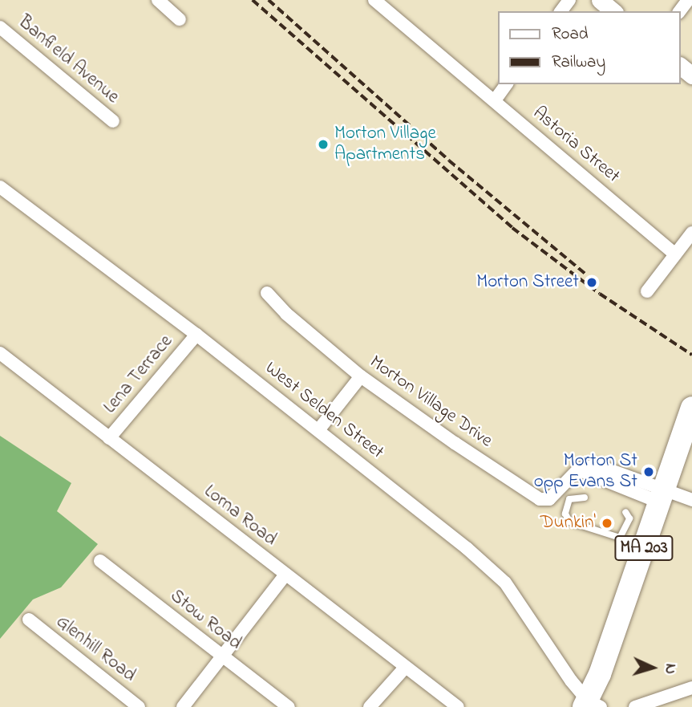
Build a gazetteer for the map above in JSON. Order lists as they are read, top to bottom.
{
  "streets": {
    "highway": ["MA 203"],
    "street": [
      "Banfield Avenue",
      "Astoria Street",
      "Lena Terrace",
      "Morton Village Drive",
      "West Selden Street",
      "Lorna Road",
      "Stow Road",
      "Glenhill Road"
    ]
  },
  "crossings": [
    ["Lena Terrace", "West Selden Street"],
    ["Lena Terrace", "Lorna Road"],
    ["Morton Village Drive", "MA 203"],
    ["West Selden Street", "MA 203"]
  ],
  "places": [
    "Morton Village Apartments",
    "Morton Street",
    "Morton St opp Evans St",
    "Dunkin'"
  ],
  "legend": ["Road", "Railway"],
  "north": "right"
}
